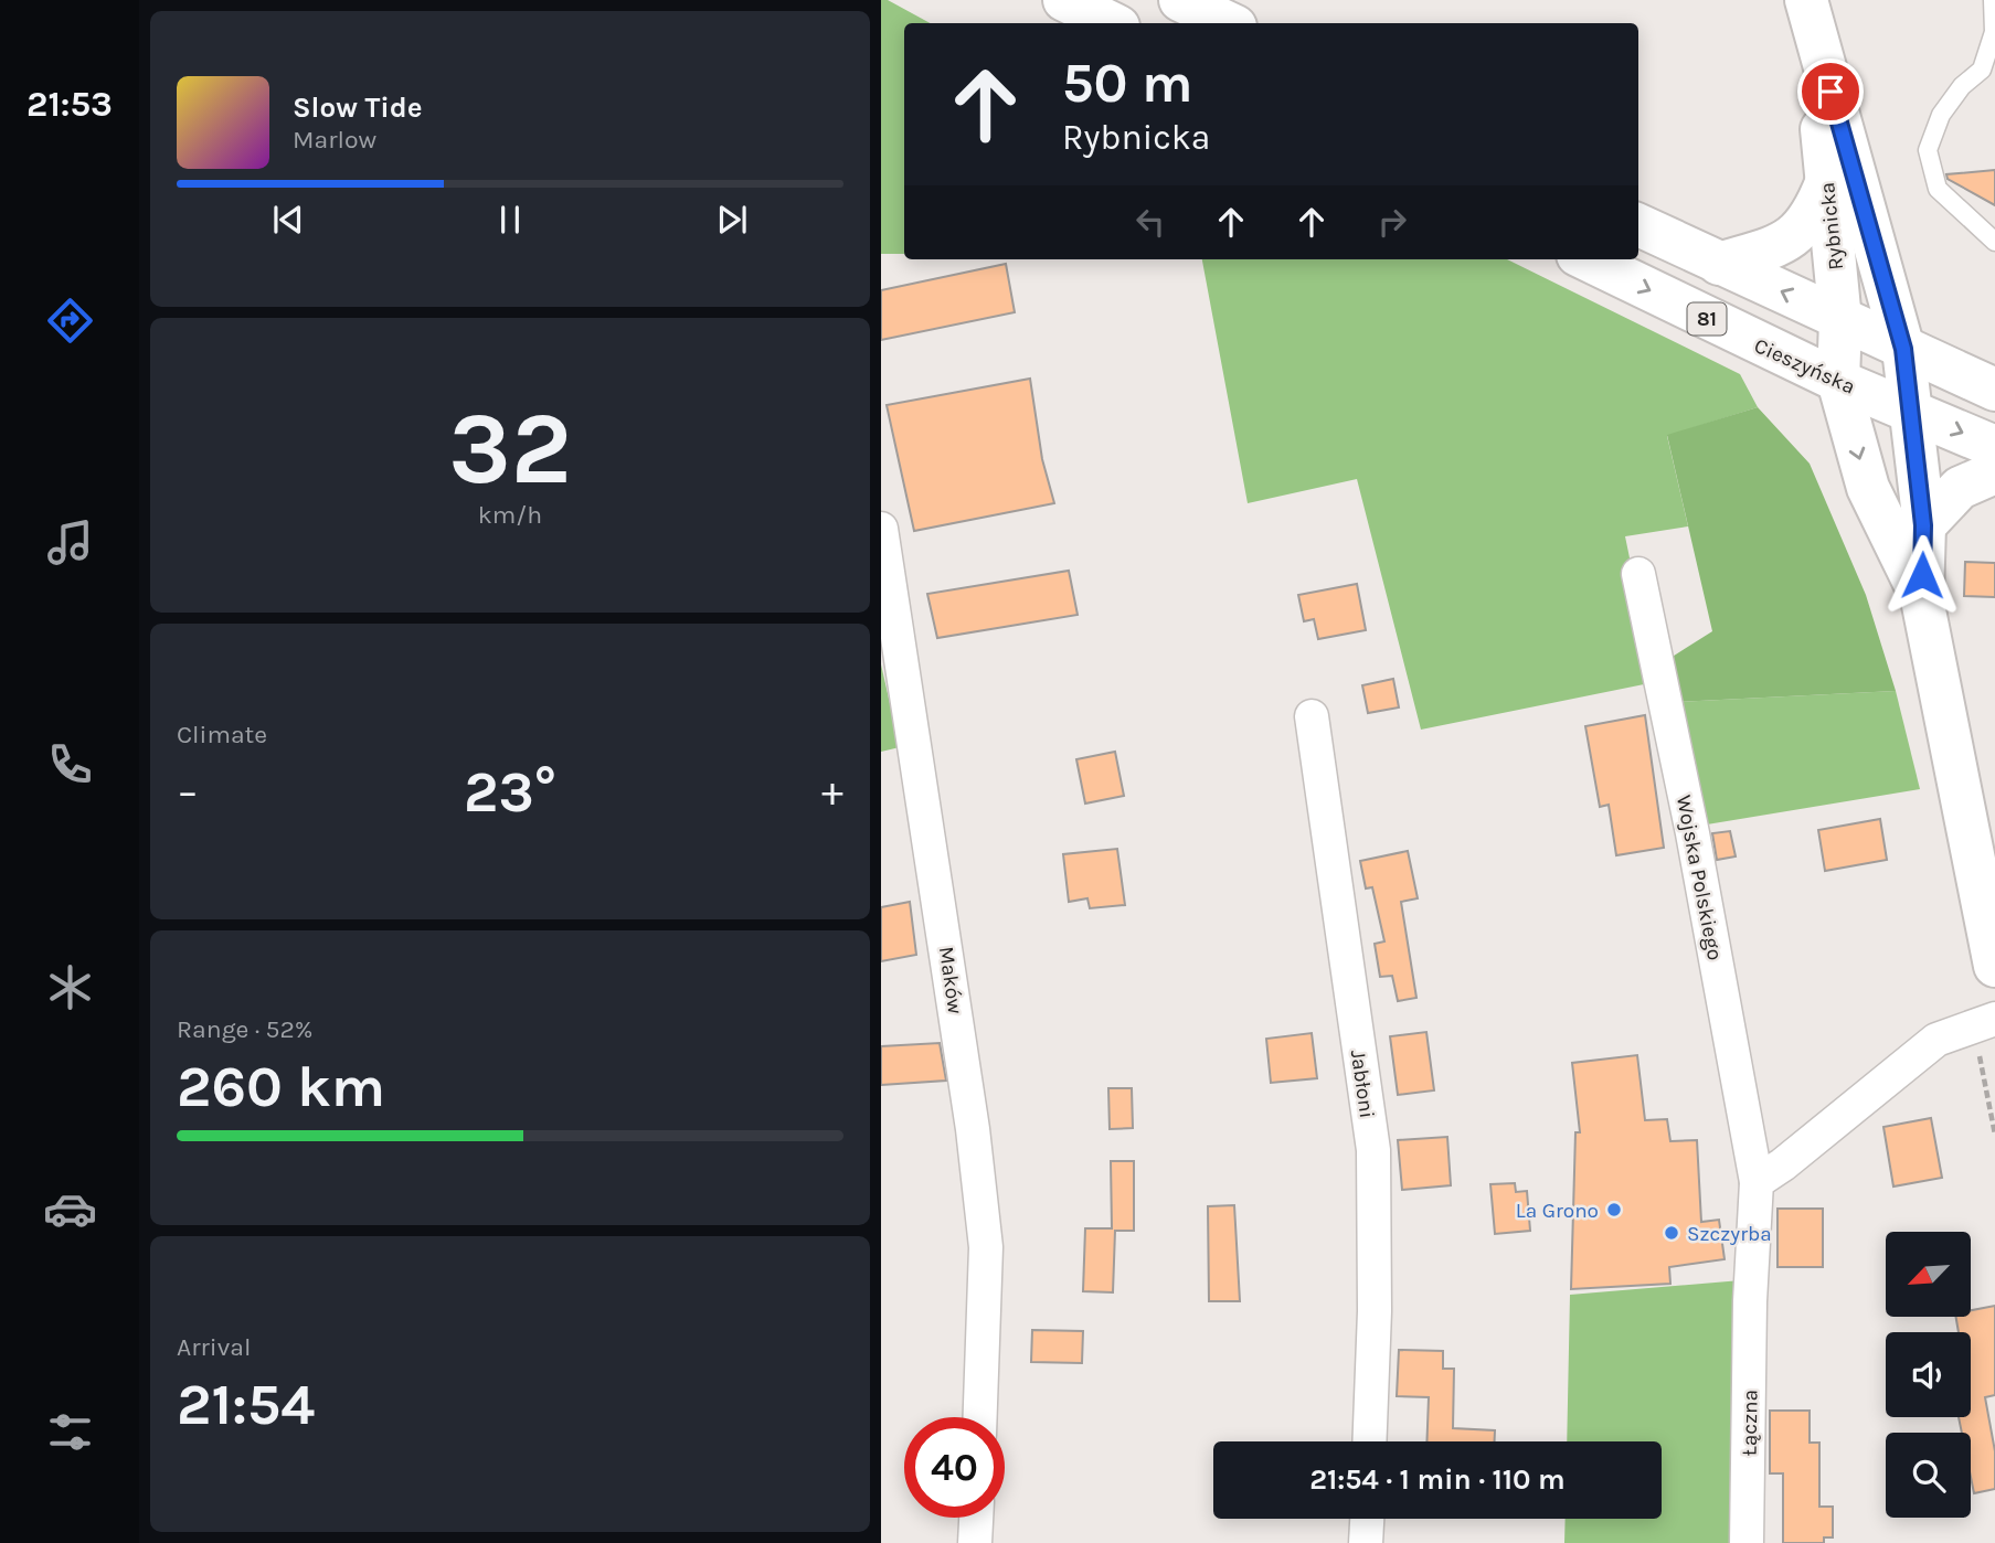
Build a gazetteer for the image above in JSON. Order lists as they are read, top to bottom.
{
  "streets": {
    "street": [
      "Rybnicka",
      "81",
      "Cieszyńska",
      "Wojska Polskiego",
      "Maków",
      "Jabłoni",
      "Łączna"
    ]
  },
  "crossings": [
    ["Wojska Polskiego", "Łączna"]
  ],
  "places": ["La Grono", "Szczyrba"],
  "north": "bottom left",
  "page": {
    "tabs": "21:53",
    "turn": ["50 m", "Rybnicka"],
    "song": ["Slow Tide", "Marlow"],
    "tile": [
      ["32", "km/h"],
      "Climate",
      ["Range · 52%", "260 km"],
      ["Arrival", "21:54"]
    ],
    "heat": ["−", "23°", "+"],
    "limit": "40",
    "trip": "21:54 · 1 min · 110 m"
  }
}
